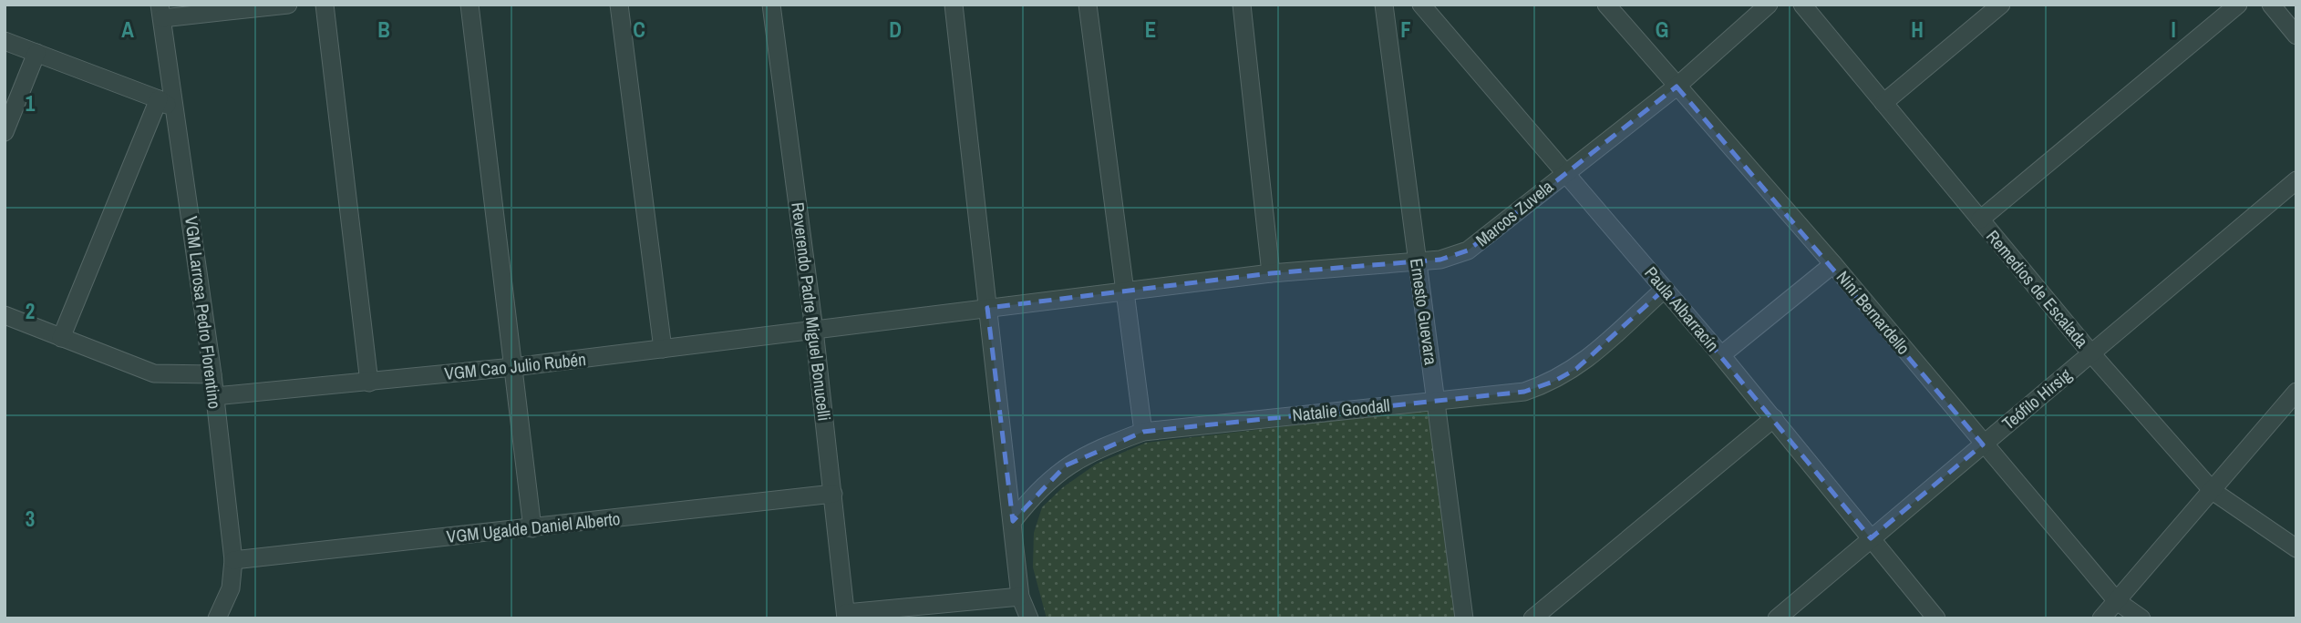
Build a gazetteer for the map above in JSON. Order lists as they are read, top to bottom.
{
  "streets": {
    "street": [
      "Marcos Zuvela",
      "Remedios de Escalada",
      "Paula Albarracín",
      "Reverendo Padre Miguel Bonucelli",
      "Ernesto Guevara",
      "VGM Larrosa Pedro Florentino",
      "Niní Bernardello",
      "VGM Cao Julio Rubén",
      "Teófilo Hirsig",
      "Natalie Goodall",
      "VGM Ugalde Daniel Alberto"
    ]
  },
  "crossings": [
    ["Marcos Zuvela", "Paula Albarracín"],
    ["Marcos Zuvela", "Ernesto Guevara"],
    ["Marcos Zuvela", "Niní Bernardello"],
    ["Marcos Zuvela", "VGM Cao Julio Rubén"],
    ["Remedios de Escalada", "Teófilo Hirsig"],
    ["Paula Albarracín", "Teófilo Hirsig"],
    ["Paula Albarracín", "Natalie Goodall"],
    ["Reverendo Padre Miguel Bonucelli", "VGM Cao Julio Rubén"],
    ["Reverendo Padre Miguel Bonucelli", "VGM Ugalde Daniel Alberto"],
    ["Ernesto Guevara", "Natalie Goodall"],
    ["VGM Larrosa Pedro Florentino", "VGM Cao Julio Rubén"],
    ["VGM Larrosa Pedro Florentino", "VGM Ugalde Daniel Alberto"],
    ["Niní Bernardello", "Teófilo Hirsig"]
  ],
  "grid": {
    "columns": [
      "A",
      "B",
      "C",
      "D",
      "E",
      "F",
      "G",
      "H",
      "I"
    ],
    "rows": ["1", "2", "3"]
  }
}
